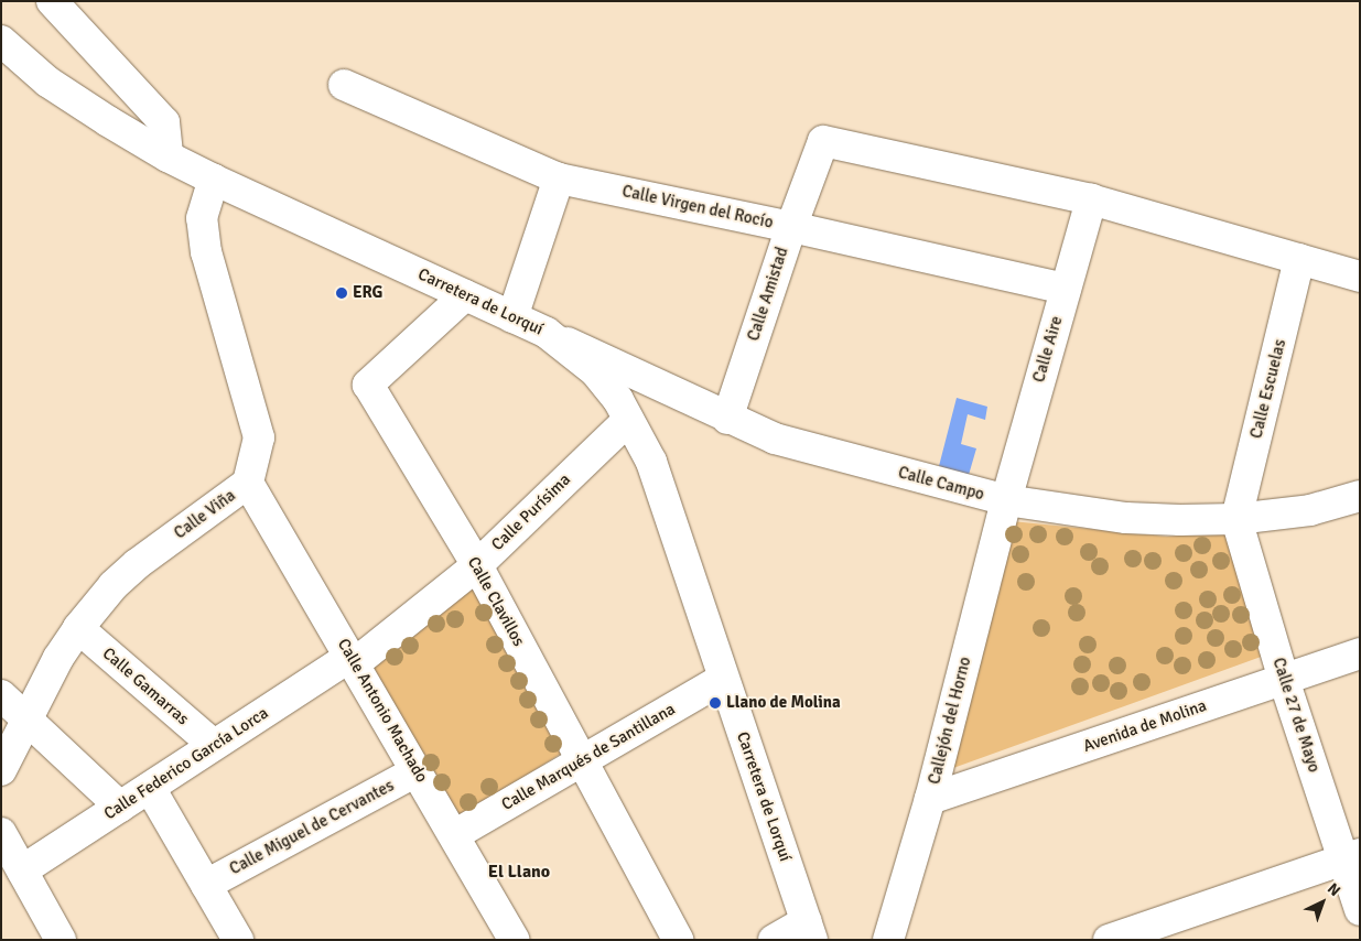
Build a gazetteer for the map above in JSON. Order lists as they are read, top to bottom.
{
  "streets": {
    "street": [
      "Calle Virgen del Rocío",
      "Calle Amistad",
      "Carretera de Lorquí",
      "Calle Aire",
      "Calle Escuelas",
      "Calle Campo",
      "Calle Purísima",
      "Calle Viña",
      "Calle Clavillos",
      "Calle Gamarras",
      "Calle Antonio Machado",
      "Calle 27 de Mayo",
      "Callejón del Horno",
      "Avenida de Molina",
      "Calle Marqués de Santillana",
      "Calle Federico García Lorca",
      "Calle Miguel de Cervantes"
    ]
  },
  "crossings": [
    ["Calle Virgen del Rocío", "Calle Amistad"],
    ["Calle Virgen del Rocío", "Calle Aire"],
    ["Calle Amistad", "Calle Aire"],
    ["Calle Amistad", "Calle Campo"],
    ["Carretera de Lorquí", "Calle Campo"],
    ["Carretera de Lorquí", "Calle Purísima"],
    ["Carretera de Lorquí", "Calle Viña"],
    ["Carretera de Lorquí", "Calle Clavillos"],
    ["Carretera de Lorquí", "Calle Marqués de Santillana"],
    ["Calle Aire", "Calle Campo"],
    ["Calle Aire", "Callejón del Horno"],
    ["Calle Escuelas", "Calle Campo"],
    ["Calle Escuelas", "Calle 27 de Mayo"],
    ["Calle Campo", "Calle 27 de Mayo"],
    ["Calle Campo", "Callejón del Horno"],
    ["Calle Purísima", "Calle Clavillos"],
    ["Calle Purísima", "Calle Antonio Machado"],
    ["Calle Purísima", "Calle Federico García Lorca"],
    ["Calle Viña", "Calle Gamarras"],
    ["Calle Viña", "Calle Antonio Machado"],
    ["Calle Clavillos", "Calle Marqués de Santillana"],
    ["Calle Gamarras", "Calle Federico García Lorca"],
    ["Calle Antonio Machado", "Calle Marqués de Santillana"],
    ["Calle Antonio Machado", "Calle Federico García Lorca"],
    ["Calle Antonio Machado", "Calle Miguel de Cervantes"],
    ["Calle 27 de Mayo", "Avenida de Molina"],
    ["Callejón del Horno", "Avenida de Molina"]
  ],
  "districts": ["El Llano"],
  "places": ["ERG", "Llano de Molina"],
  "north": "top right"
}
